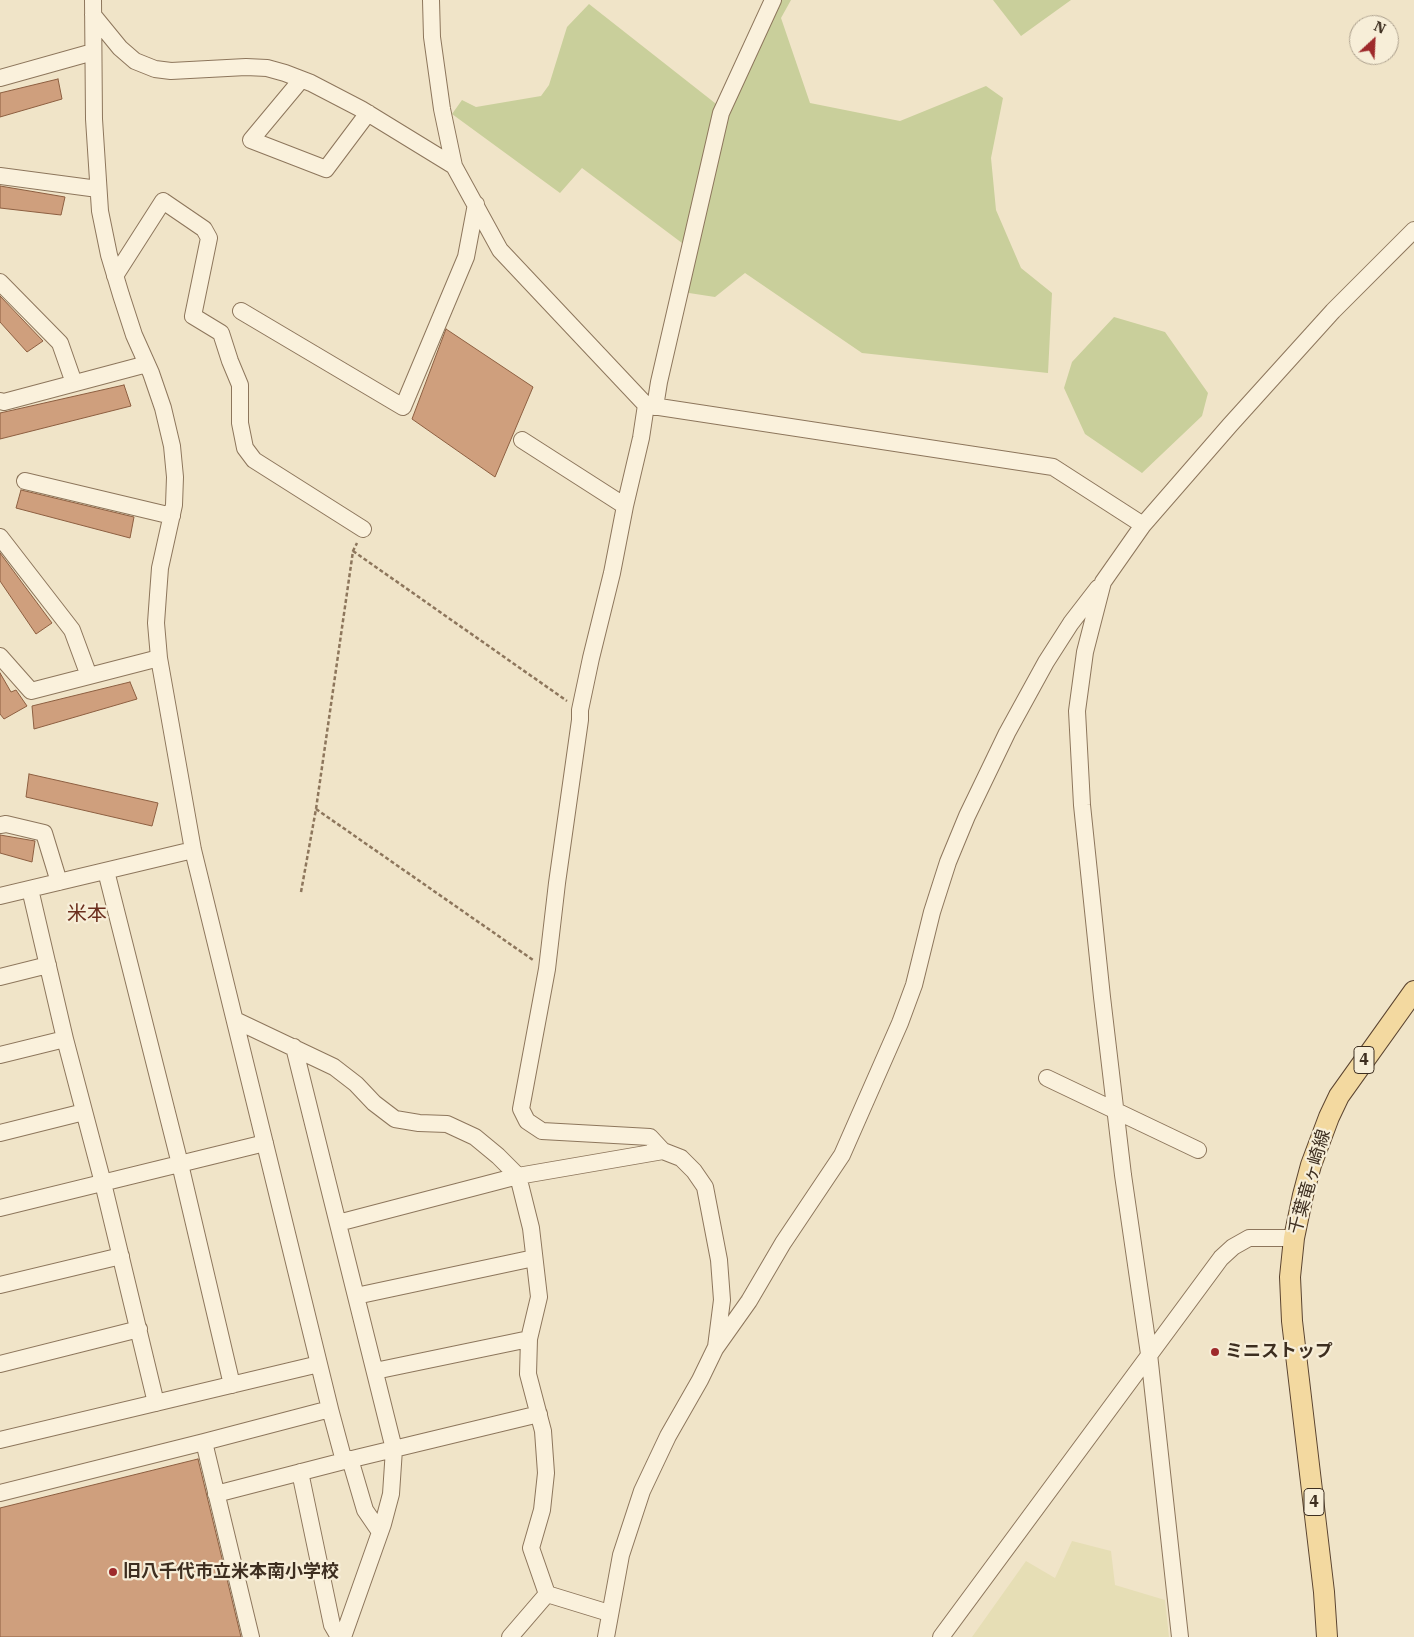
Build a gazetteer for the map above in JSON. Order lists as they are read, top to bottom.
{
  "streets": {
    "main road": ["4", "千葉竜ヶ崎線"]
  },
  "districts": ["米本"],
  "places": ["ミニストップ", "旧八千代市立米本南小学校"],
  "north": "top right"
}
